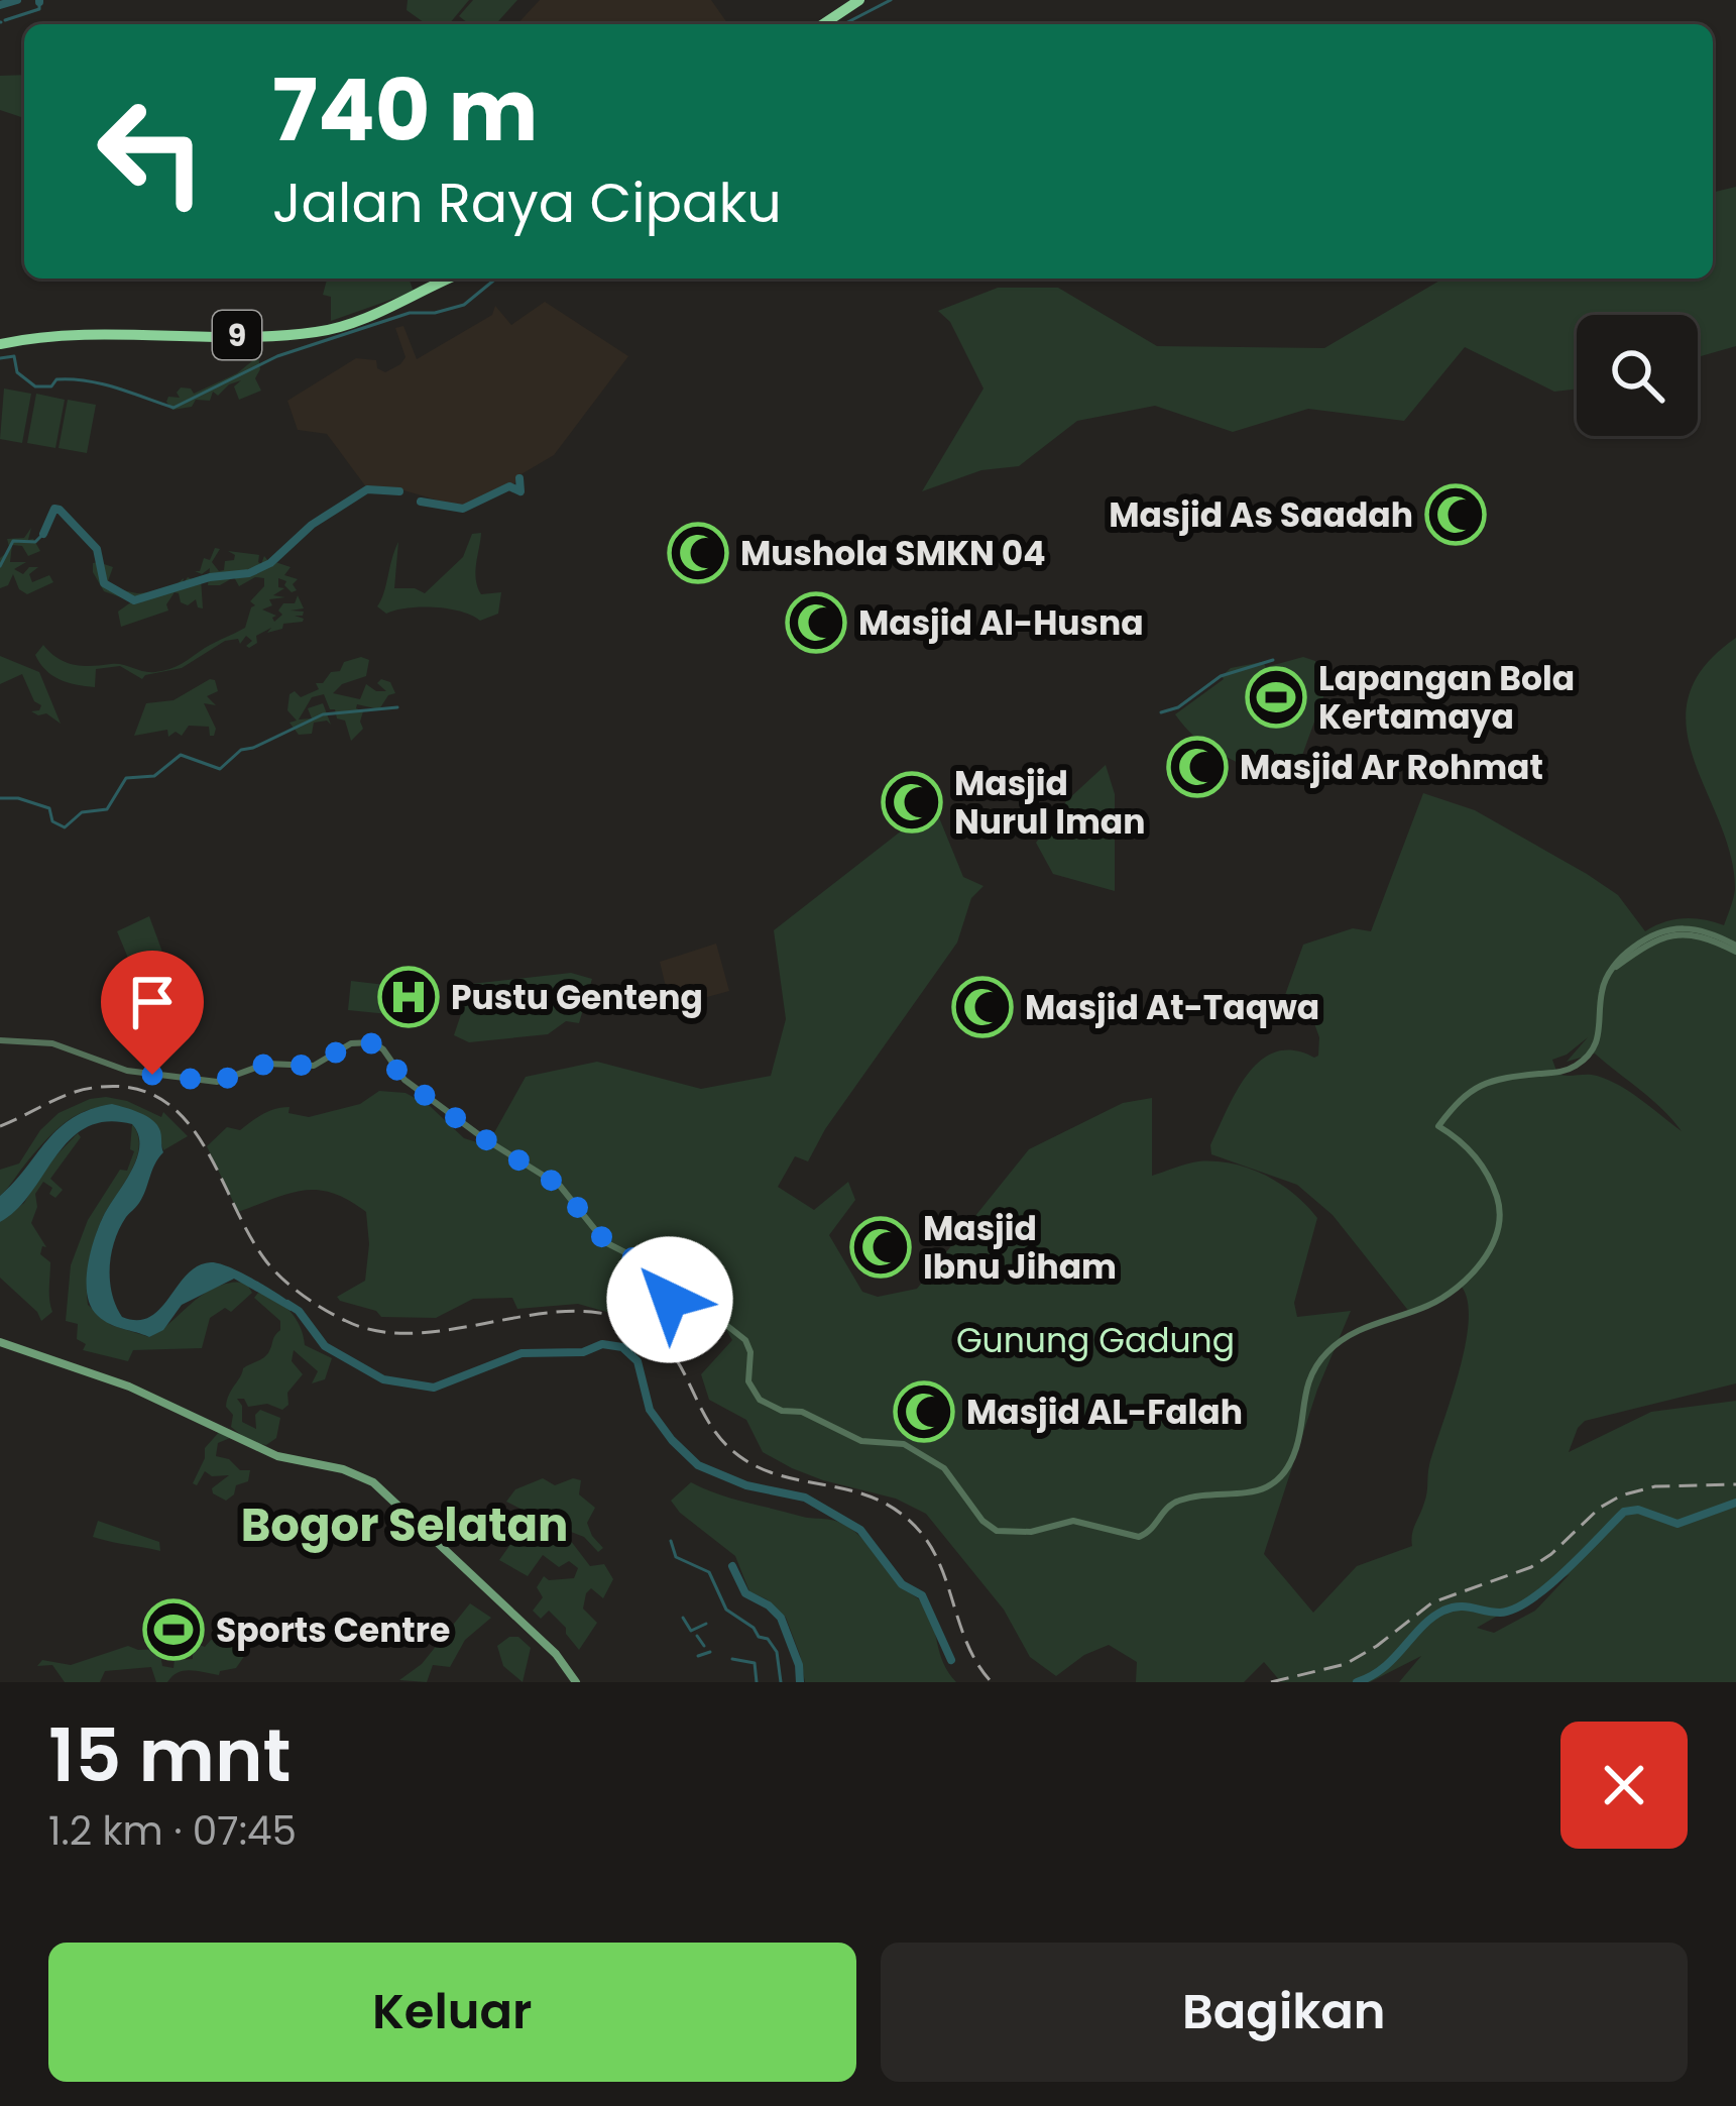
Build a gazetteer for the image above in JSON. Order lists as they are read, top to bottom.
{
  "streets": {
    "highway": ["9"]
  },
  "districts": ["Bogor Selatan"],
  "parks": ["Gunung Gadung"],
  "places": {
    "mosque": [
      "Masjid As Saadah",
      "Mushola SMKN 04",
      "Masjid Al-Husna",
      "Masjid Ar Rohmat",
      "Masjid Nurul Iman",
      "Masjid At-Taqwa",
      "Masjid Ibnu Jiham",
      "Masjid AL-Falah"
    ],
    "sports": ["Lapangan Bola Kertamaya", "Sports Centre"],
    "hospital": ["Pustu Genteng"]
  },
  "page": {
    "turn": ["740 m", "Jalan Raya Cipaku"],
    "heading": ["15 mnt", "1.2 km · 07:45"],
    "buttons": ["Keluar", "Bagikan"]
  }
}
